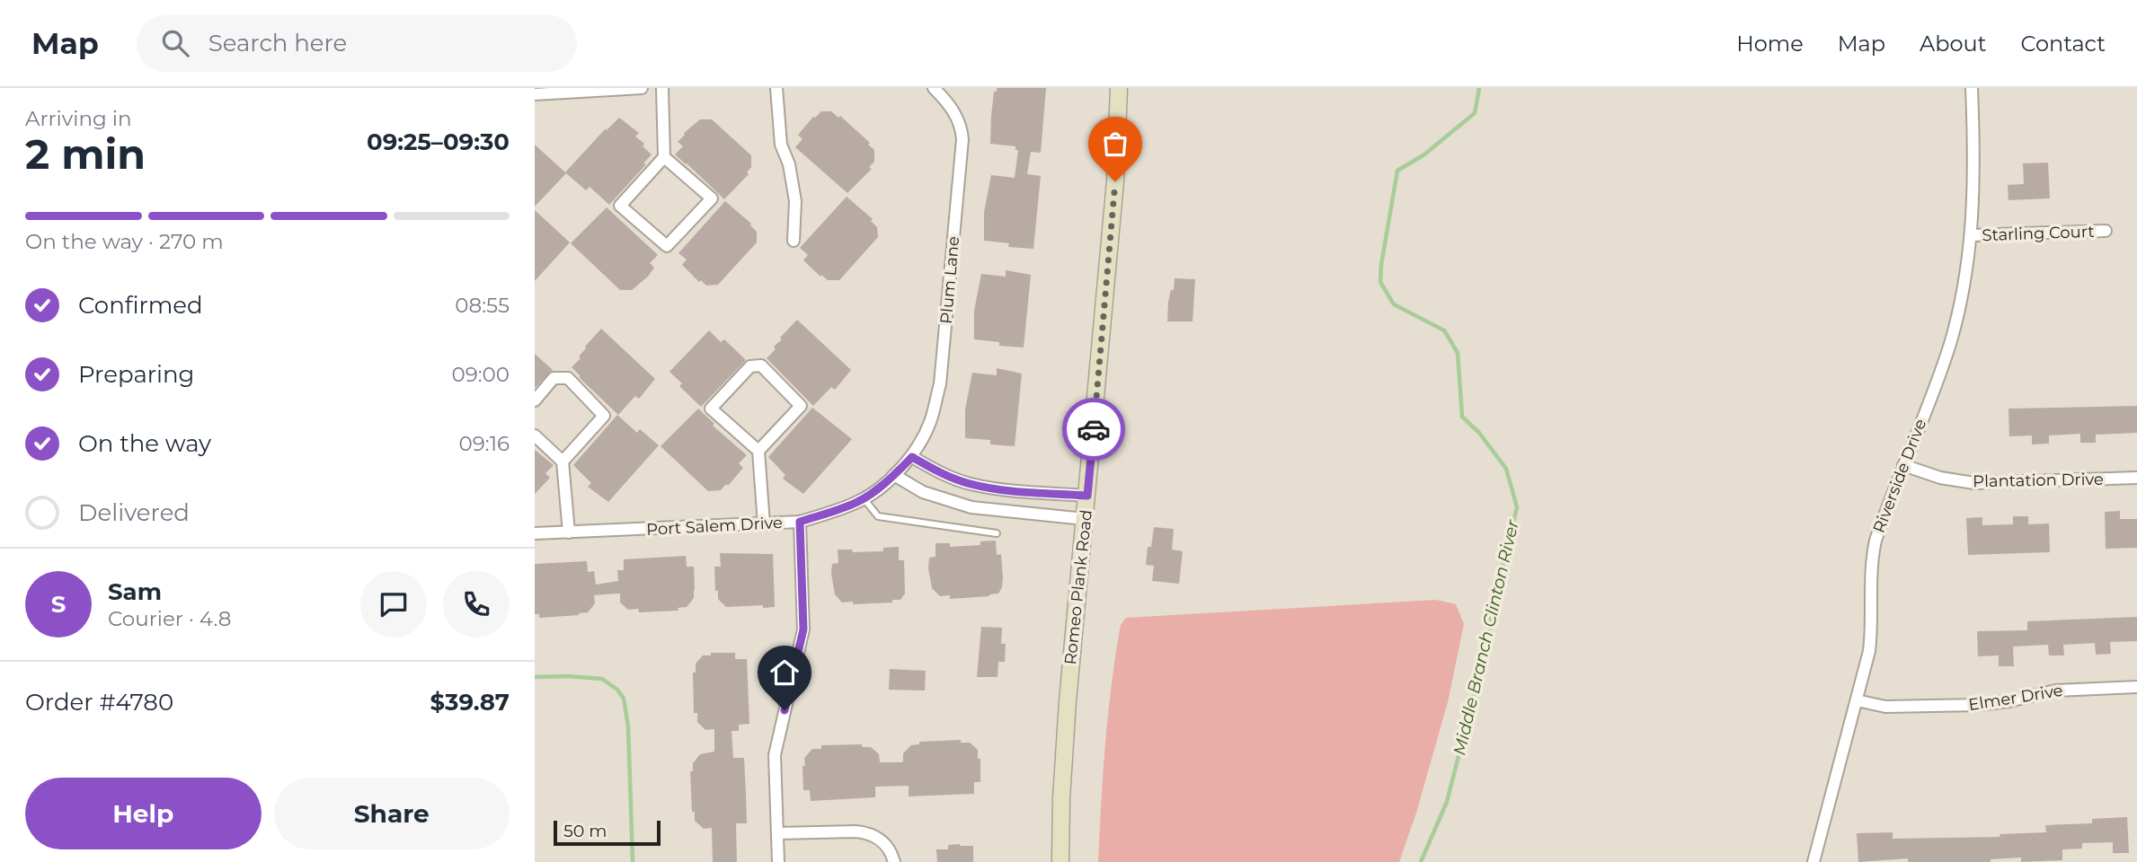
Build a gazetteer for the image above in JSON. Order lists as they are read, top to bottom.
{
  "streets": {
    "main road": ["Romeo Plank Road"],
    "street": [
      "Starling Court",
      "Plum Lane",
      "Riverside Drive",
      "Plantation Drive",
      "Port Salem Drive",
      "Elmer Drive"
    ]
  },
  "crossings": [
    ["Starling Court", "Riverside Drive"],
    ["Plum Lane", "Port Salem Drive"],
    ["Riverside Drive", "Plantation Drive"],
    ["Riverside Drive", "Elmer Drive"]
  ],
  "water": ["Middle Branch Clinton River"],
  "scale_bar": "50 m",
  "page": {
    "header": "Map",
    "search": "Search here",
    "nav": [
      "Home",
      "Map",
      "About",
      "Contact"
    ],
    "heading": ["2 min", "Arriving in", "09:25–09:30"],
    "panel": [
      "Sam",
      "Courier · 4.8",
      "Order #4780",
      "$39.87"
    ],
    "bar": "On the way · 270 m",
    "list": [
      ["Confirmed", "08:55"],
      ["Preparing", "09:00"],
      ["On the way", "09:16"],
      "Delivered"
    ],
    "round": "S",
    "buttons": ["Help", "Share"],
    "scale": "50 m"
  }
}
